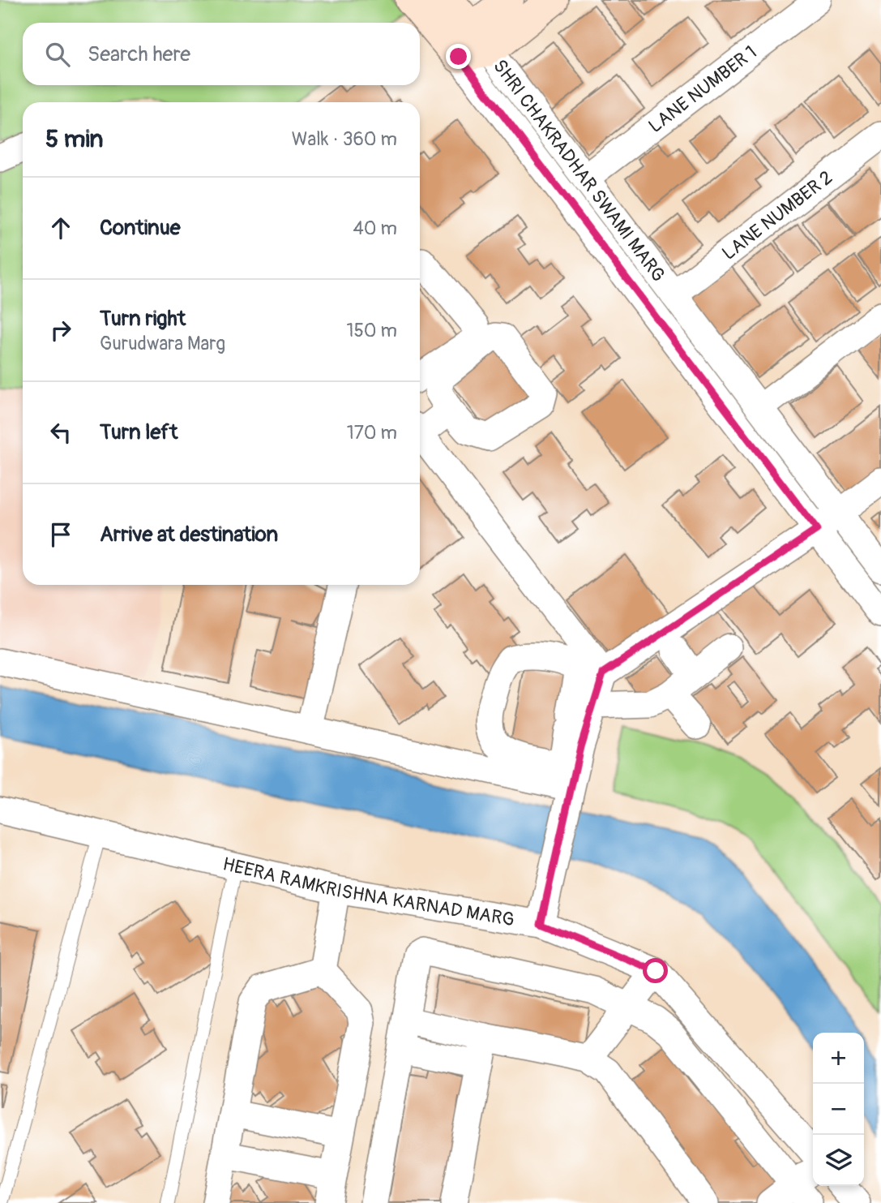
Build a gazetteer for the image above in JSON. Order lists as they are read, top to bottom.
{
  "streets": {
    "street": [
      "LANE NUMBER 1",
      "SHRI CHAKRADHAR SWAMI MARG",
      "LANE NUMBER 2",
      "HEERA RAMKRISHNA KARNAD MARG"
    ]
  },
  "crossings": [
    ["LANE NUMBER 1", "SHRI CHAKRADHAR SWAMI MARG"],
    ["SHRI CHAKRADHAR SWAMI MARG", "LANE NUMBER 2"]
  ],
  "page": {
    "search": "Search here",
    "heading": ["5 min", "Walk · 360 m"],
    "list": [
      ["Continue", "40 m"],
      ["Turn right", "Gurudwara Marg", "150 m"],
      ["Turn left", "170 m"],
      "Arrive at destination"
    ],
    "map_buttons": ["+", "−"]
  }
}
